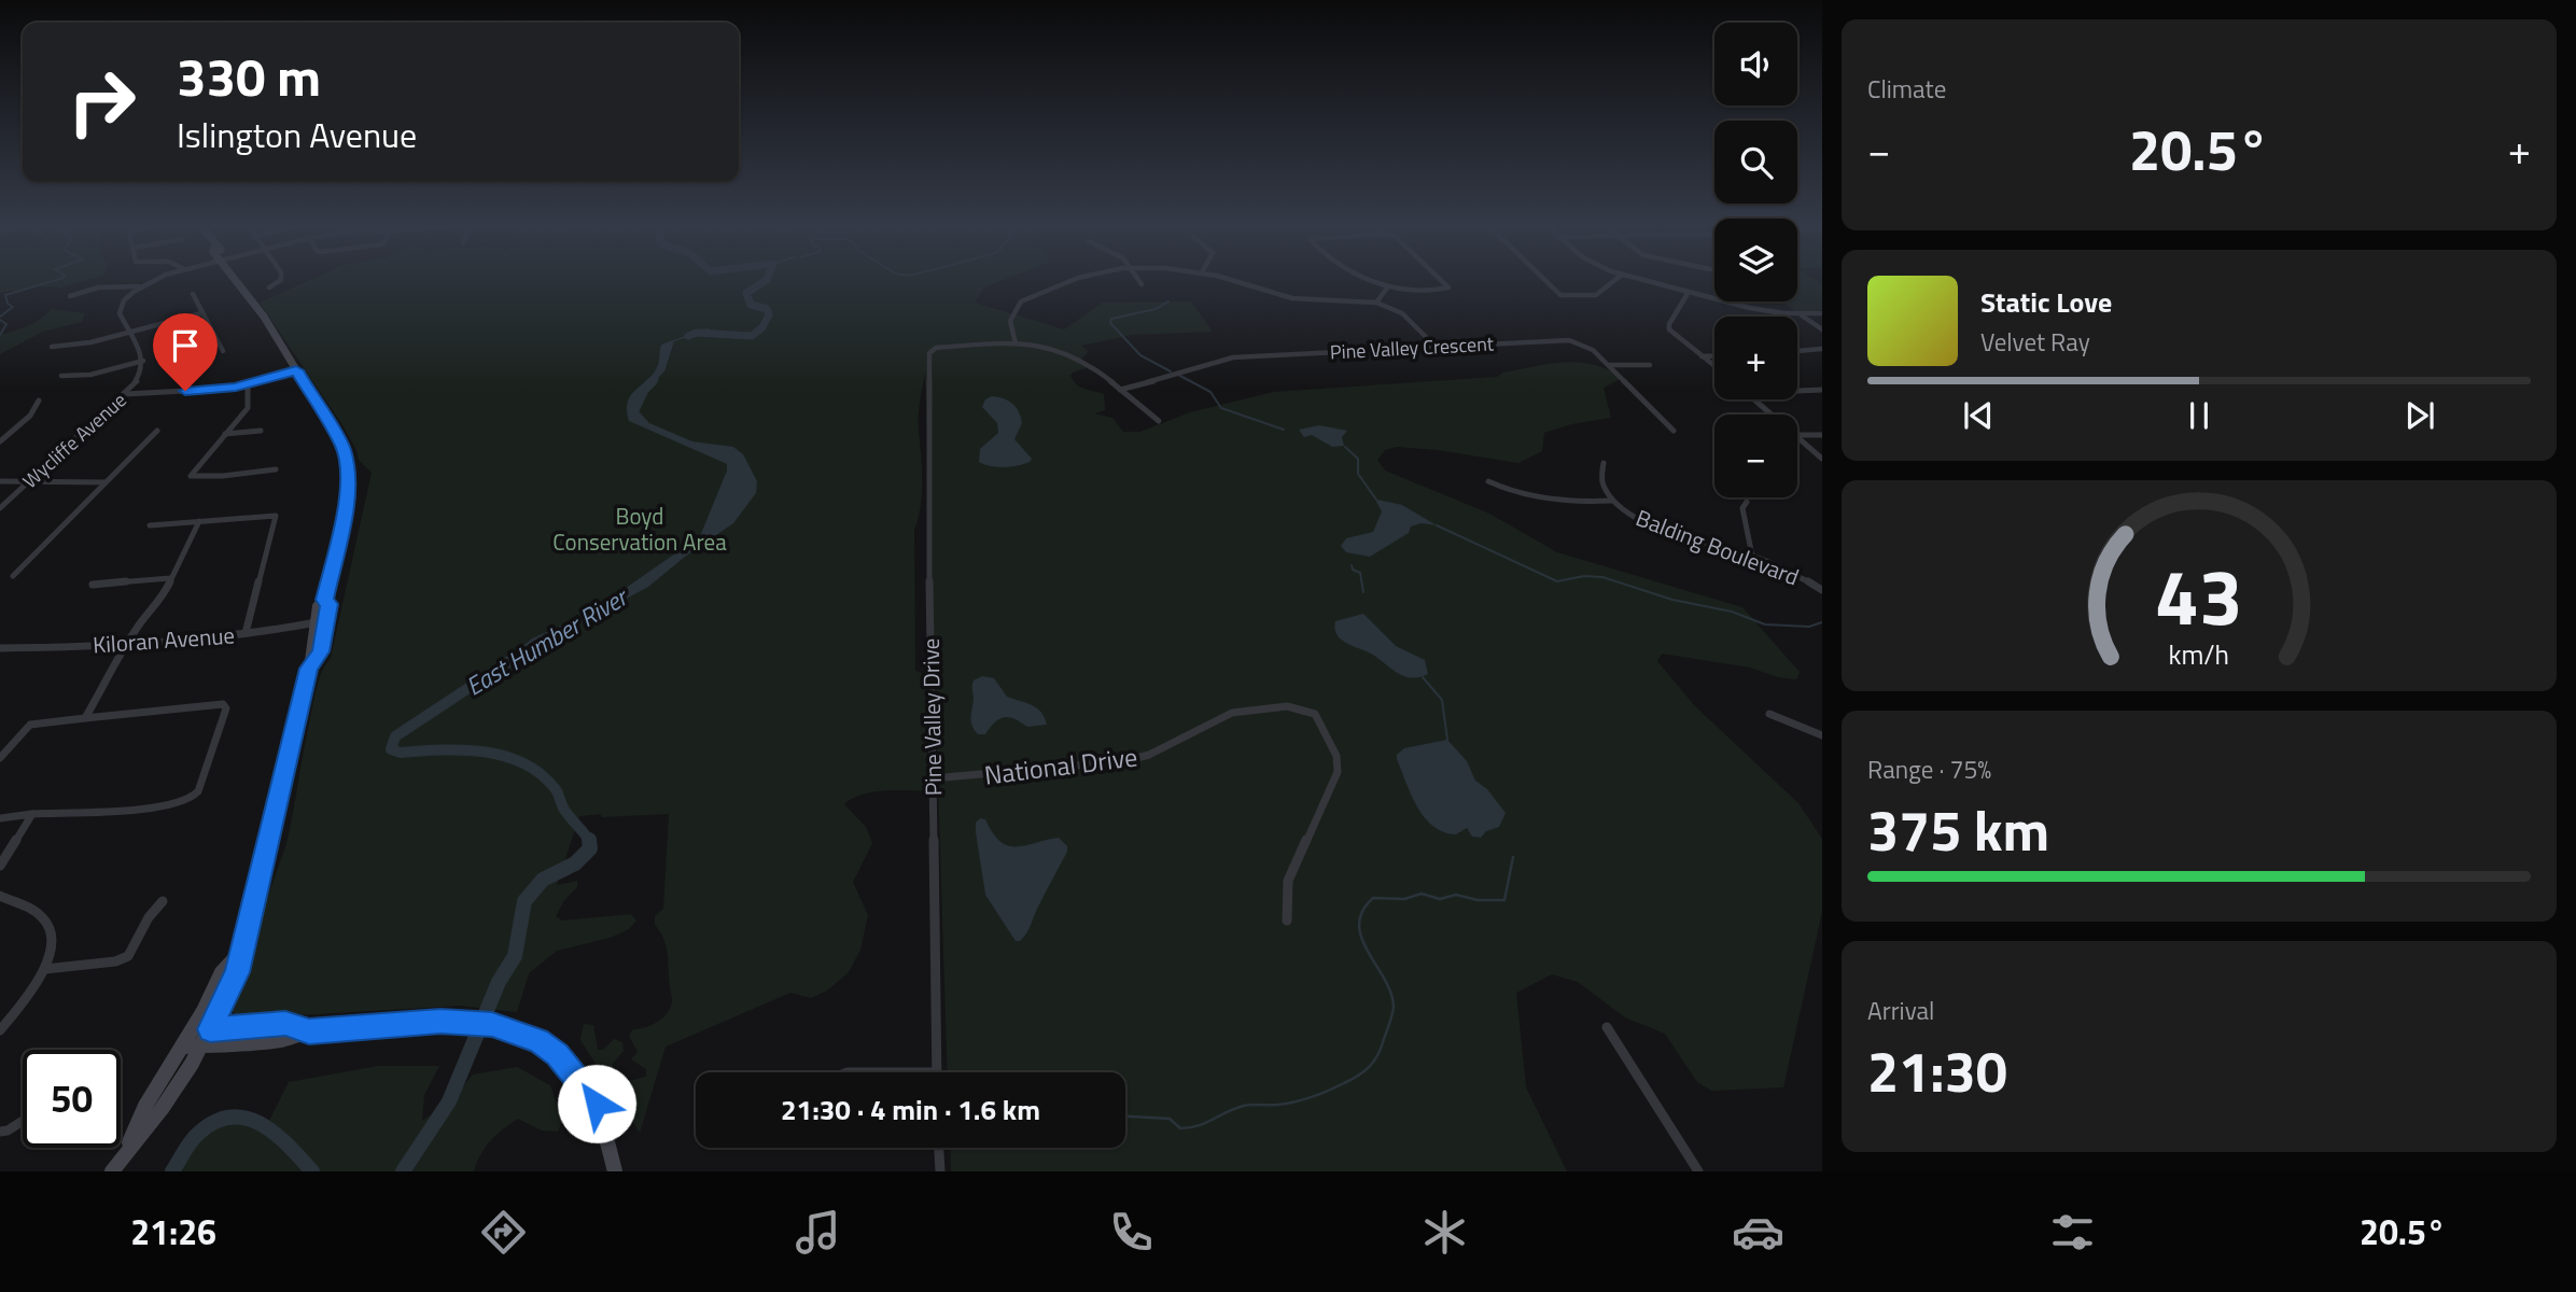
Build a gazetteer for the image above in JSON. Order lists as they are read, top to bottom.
{
  "streets": {
    "street": [
      "Pine Valley Crescent",
      "Wycliffe Avenue",
      "Balding Boulevard",
      "Kiloran Avenue",
      "Pine Valley Drive",
      "National Drive"
    ]
  },
  "crossings": [
    ["Pine Valley Drive", "National Drive"]
  ],
  "water": ["East Humber River"],
  "parks": ["Boyd Conservation Area"],
  "page": {
    "tile": [
      "Climate",
      ["Range · 75%", "375 km"],
      ["Arrival", "21:30"]
    ],
    "map_buttons": ["+", "−"],
    "turn": ["330 m", "Islington Avenue"],
    "heat": ["−", "20.5°", "+"],
    "song": ["Static Love", "Velvet Ray"],
    "limit": "50",
    "trip": "21:30 · 4 min · 1.6 km",
    "tabs": ["21:26", "20.5°"],
    "gauge": ["43", "km/h"]
  }
}
